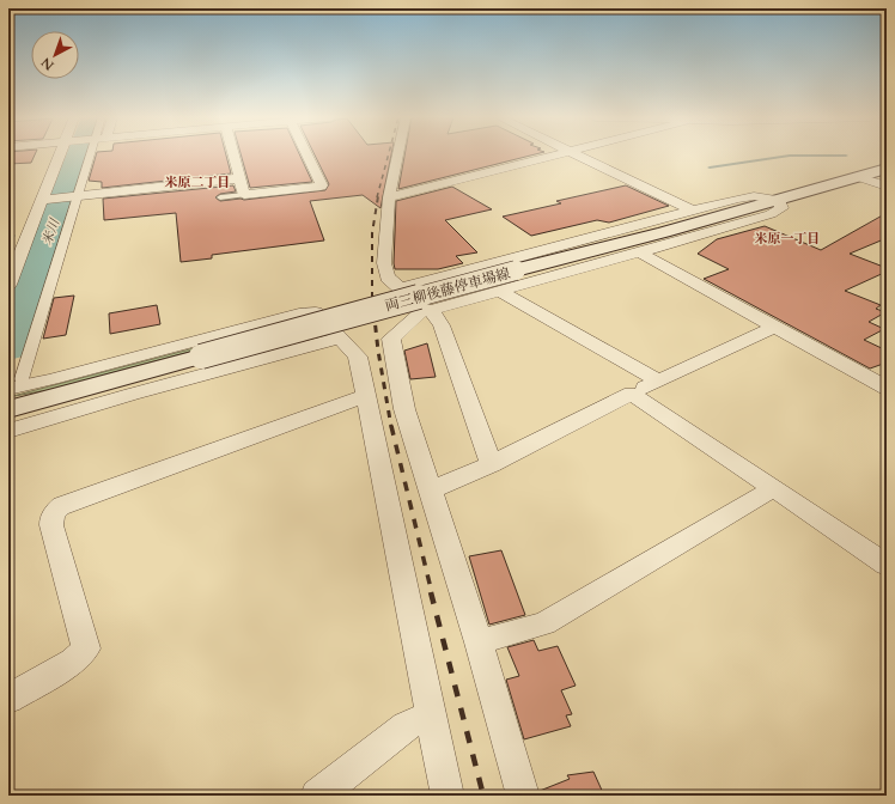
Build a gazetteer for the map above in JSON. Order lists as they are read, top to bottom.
{
  "streets": {
    "main road": ["両三柳後藤停車場線"]
  },
  "districts": ["米原二丁目", "米原一丁目"],
  "water": ["米川"],
  "north": "bottom left"
}
